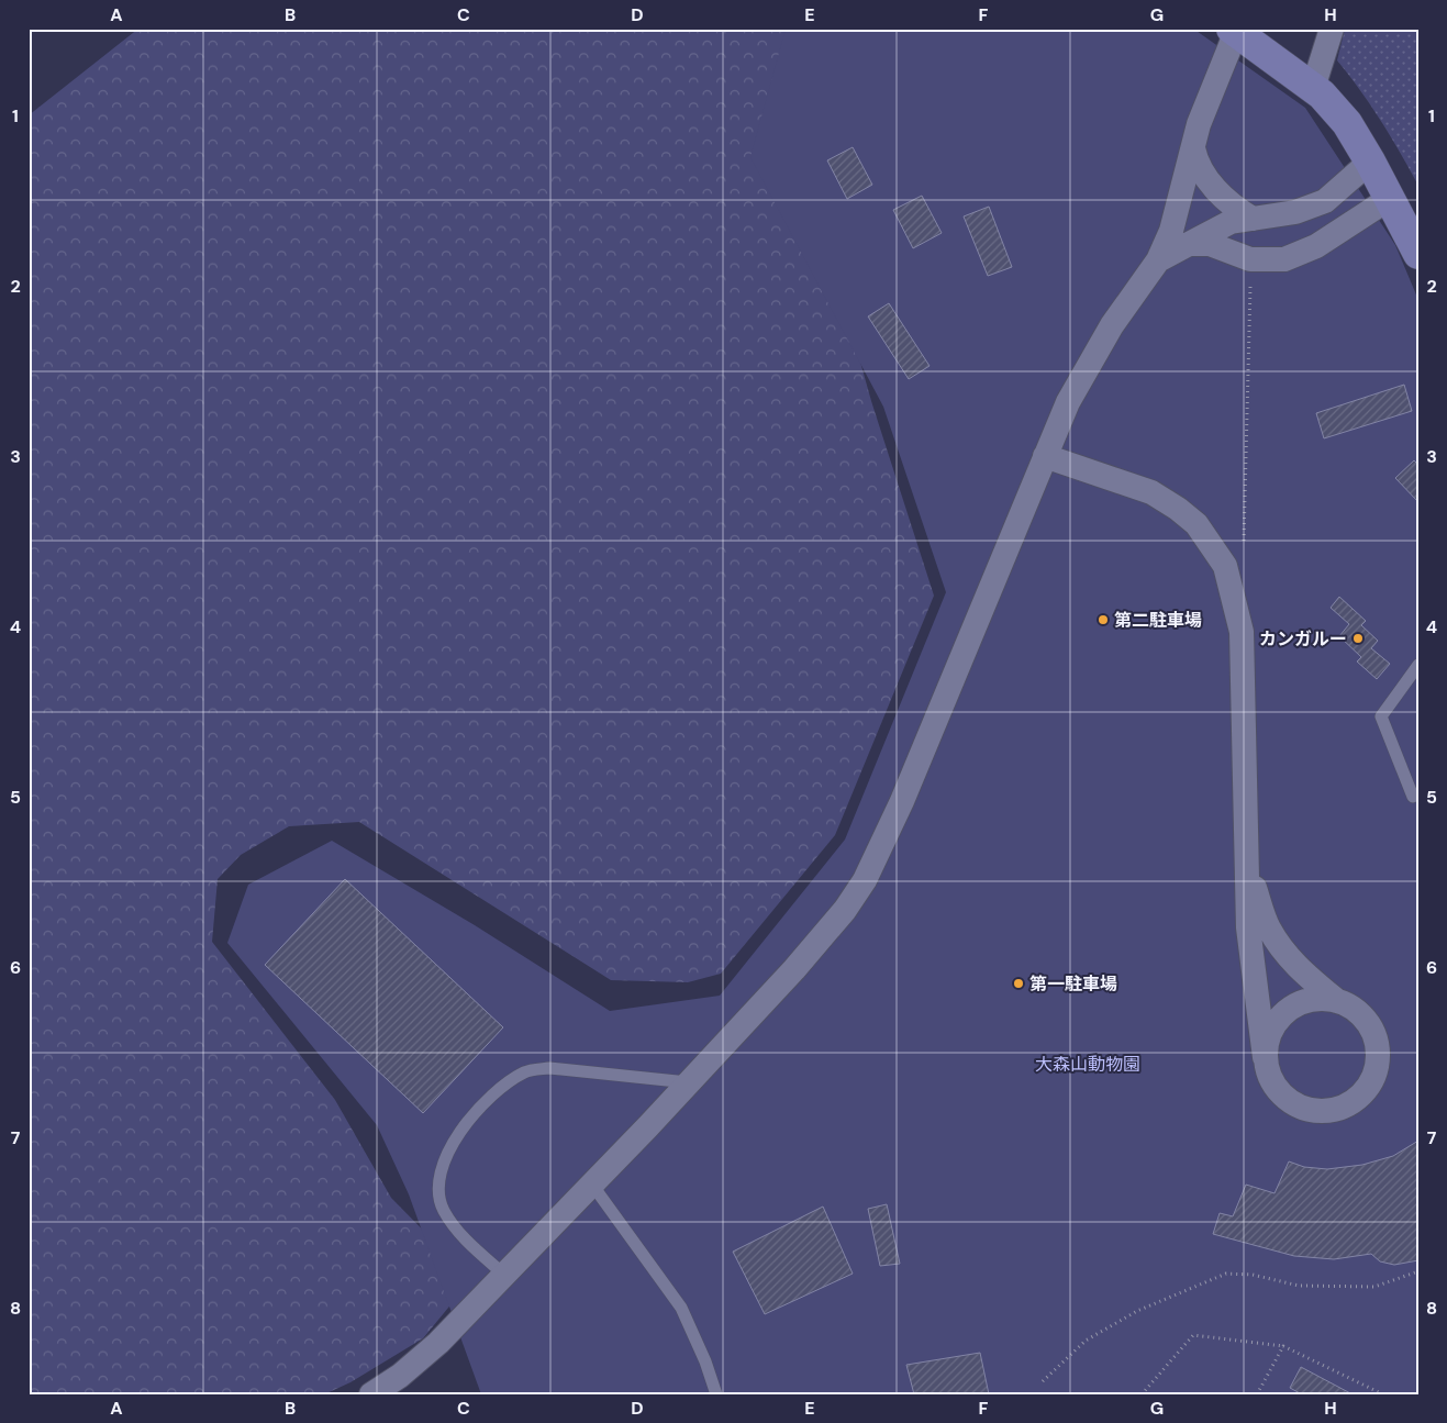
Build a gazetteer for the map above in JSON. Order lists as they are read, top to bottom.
{
  "parks": ["大森山動物園"],
  "places": ["第二駐車場", "カンガルー", "第一駐車場"],
  "grid": {
    "columns": [
      "A",
      "B",
      "C",
      "D",
      "E",
      "F",
      "G",
      "H"
    ],
    "rows": [
      "1",
      "2",
      "3",
      "4",
      "5",
      "6",
      "7",
      "8"
    ]
  }
}
